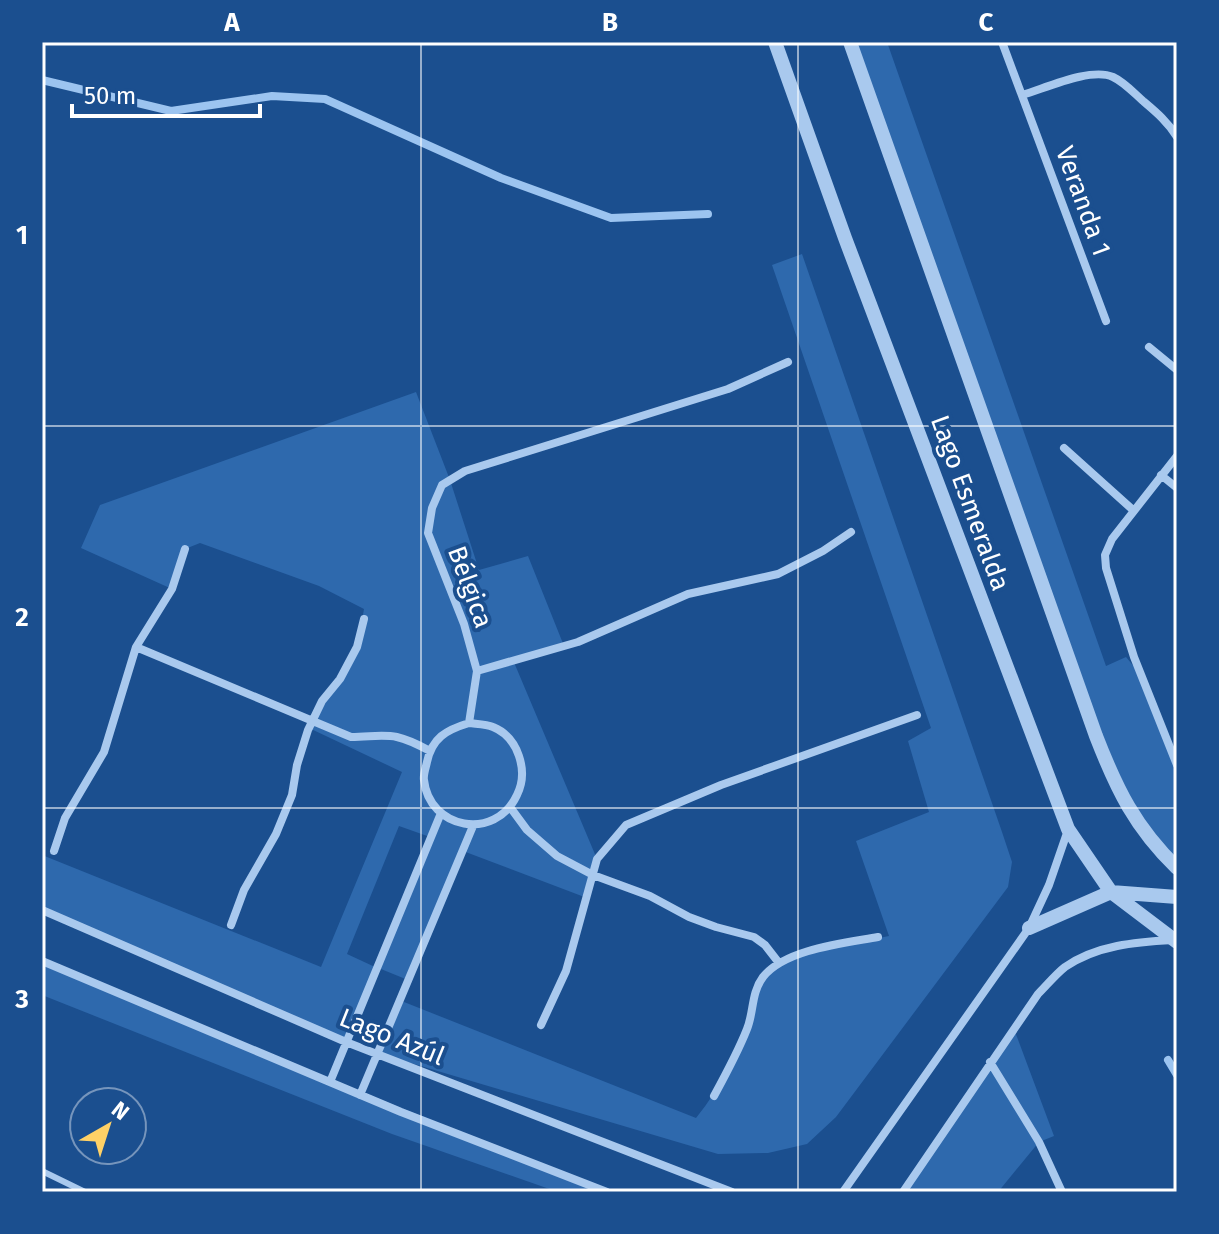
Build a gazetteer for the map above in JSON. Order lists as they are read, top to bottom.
{
  "streets": {
    "street": [
      "Veranda 1",
      "Lago Esmeralda",
      "Bélgica",
      "Lago Azúl"
    ]
  },
  "scale_bar": "50 m",
  "north": "top right",
  "grid": {
    "columns": ["A", "B", "C"],
    "rows": ["1", "2", "3"]
  }
}
